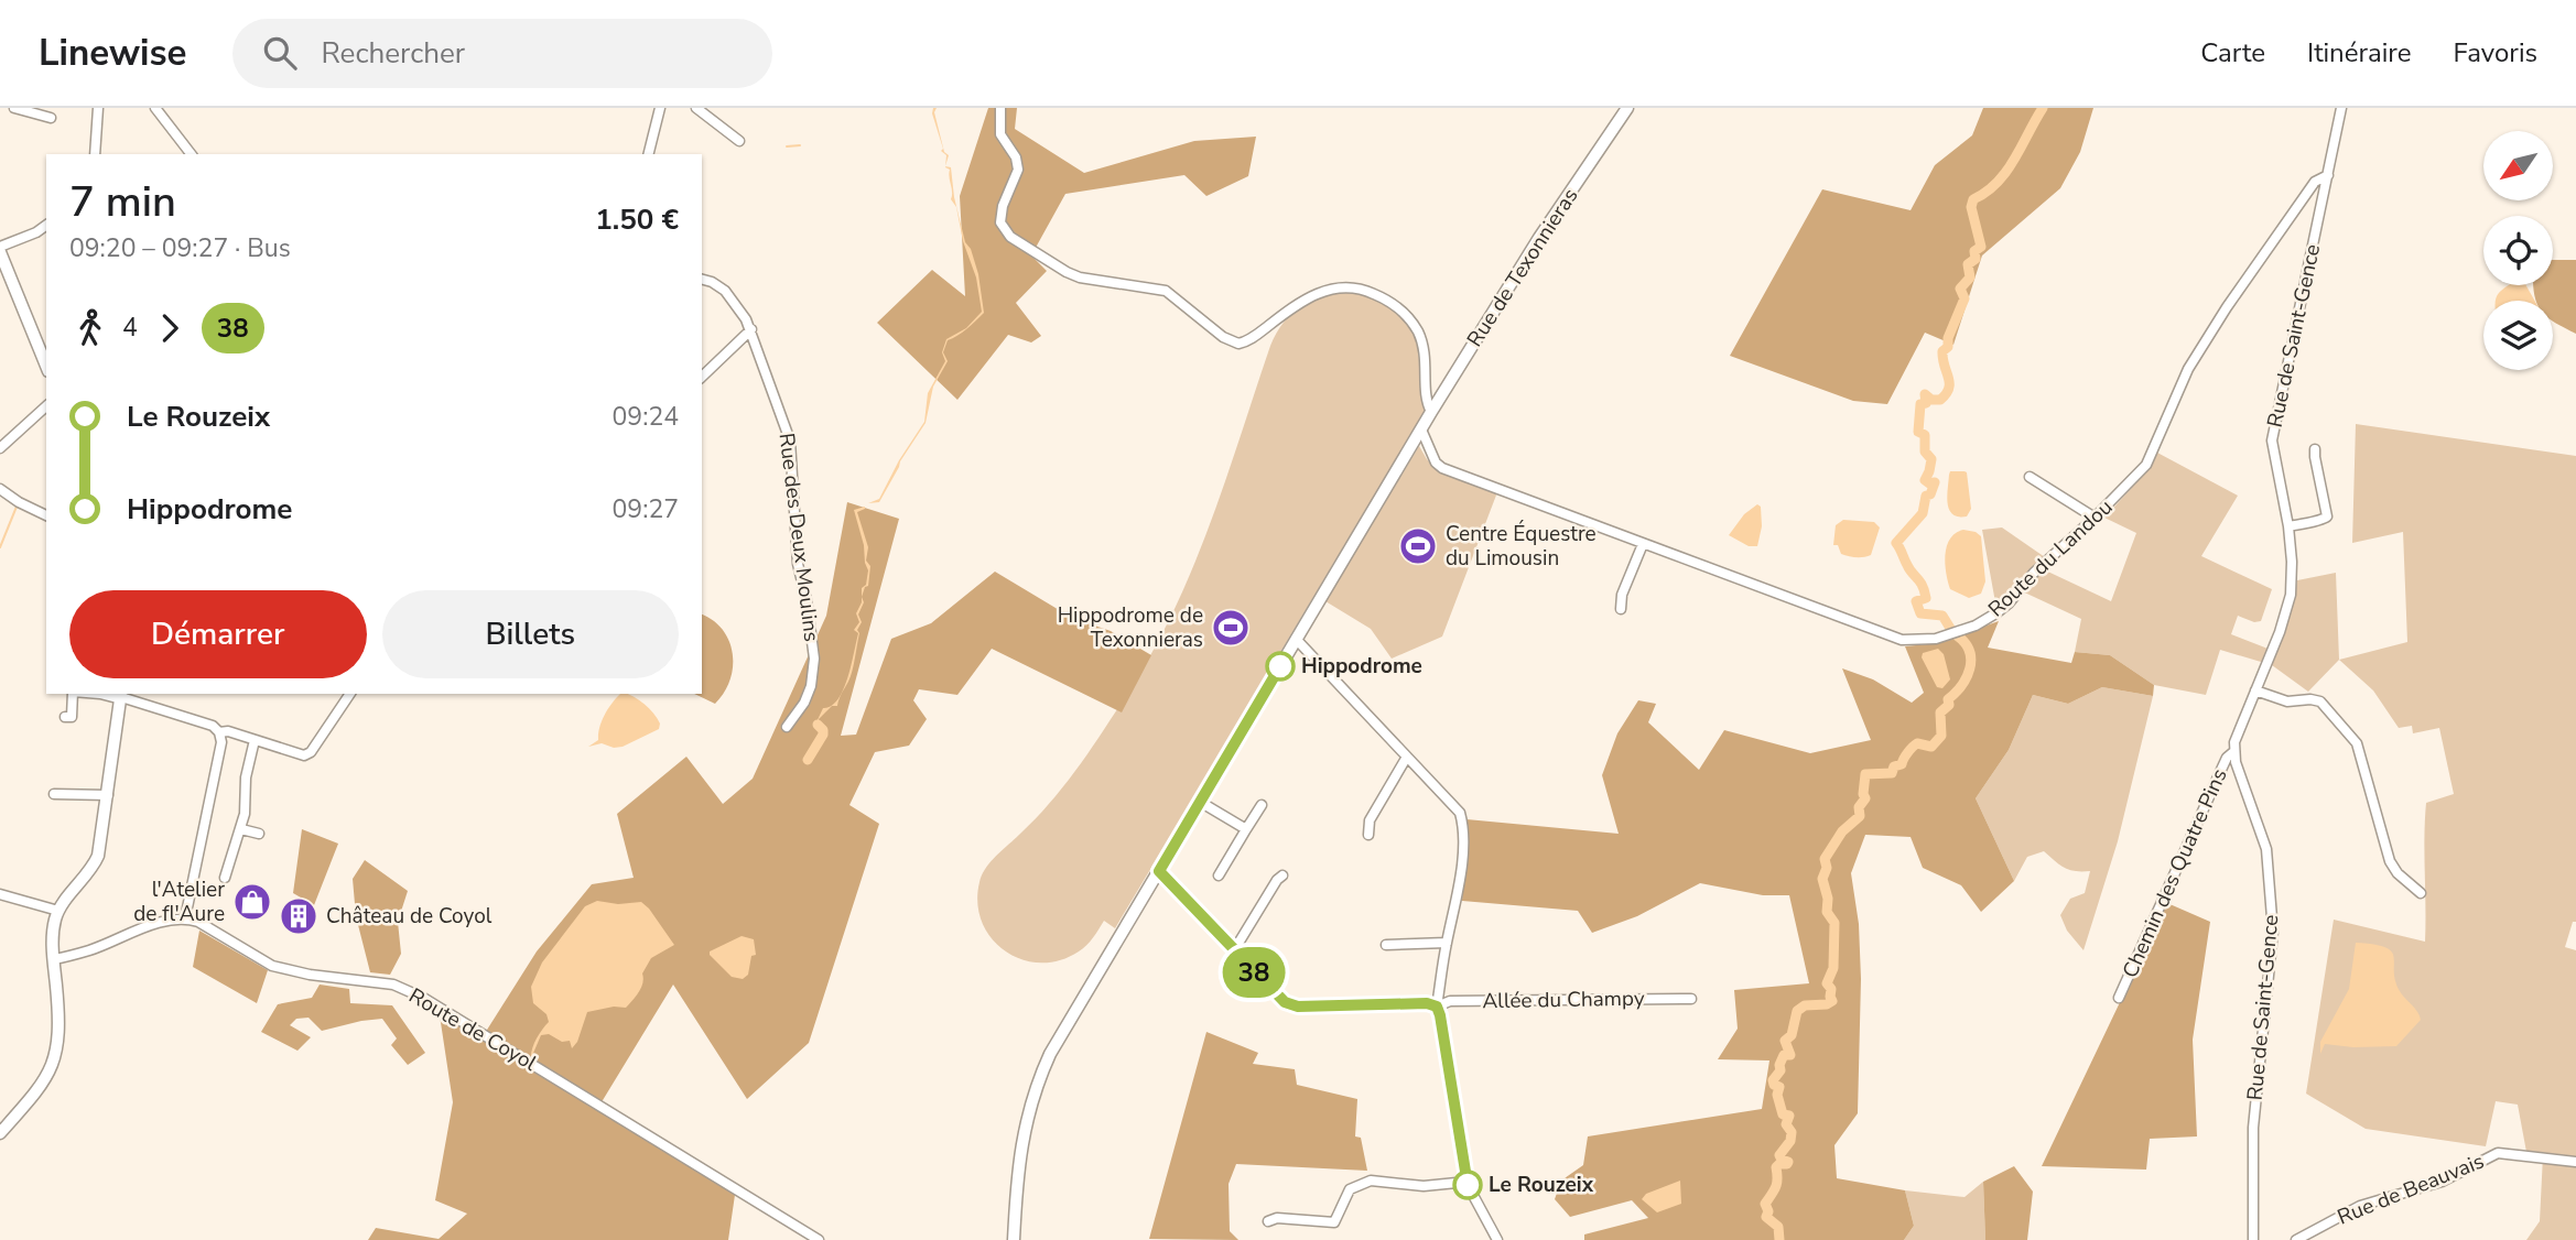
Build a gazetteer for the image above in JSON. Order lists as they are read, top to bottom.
{
  "streets": {
    "main road": ["Rue de Texonnieras"],
    "street": [
      "Rue de Saint-Gence",
      "Rue des Deux Moulins",
      "Route du Landou",
      "Chemin des Quatre Pins",
      "Allée du Champy",
      "Route de Coyol",
      "Rue de Beauvais"
    ]
  },
  "crossings": [
    ["Rue de Texonnieras", "Route du Landou"],
    ["Rue de Texonnieras", "Allée du Champy"],
    ["Rue de Saint-Gence", "Route du Landou"],
    ["Rue de Saint-Gence", "Chemin des Quatre Pins"]
  ],
  "places": {
    "sports": ["Centre Équestre du Limousin", "Hippodrome de Texonnieras"],
    "other": ["Hippodrome", "Le Rouzeix"],
    "shop": ["l'Atelier de fl'Aure"],
    "building": ["Château de Coyol"]
  },
  "lines": ["bus line 38"],
  "north": "bottom left",
  "page": {
    "header": "Linewise",
    "search": "Rechercher",
    "nav": ["Carte", "Itinéraire", "Favoris"],
    "on_map": "38",
    "heading": ["7 min", "09:20 – 09:27 · Bus", "1.50 €"],
    "legs": ["4", "38"],
    "list": [
      {
        "name": "Le Rouzeix",
        "value": "09:24"
      },
      {
        "name": "Hippodrome",
        "value": "09:27"
      }
    ],
    "buttons": ["Démarrer", "Billets"]
  }
}
